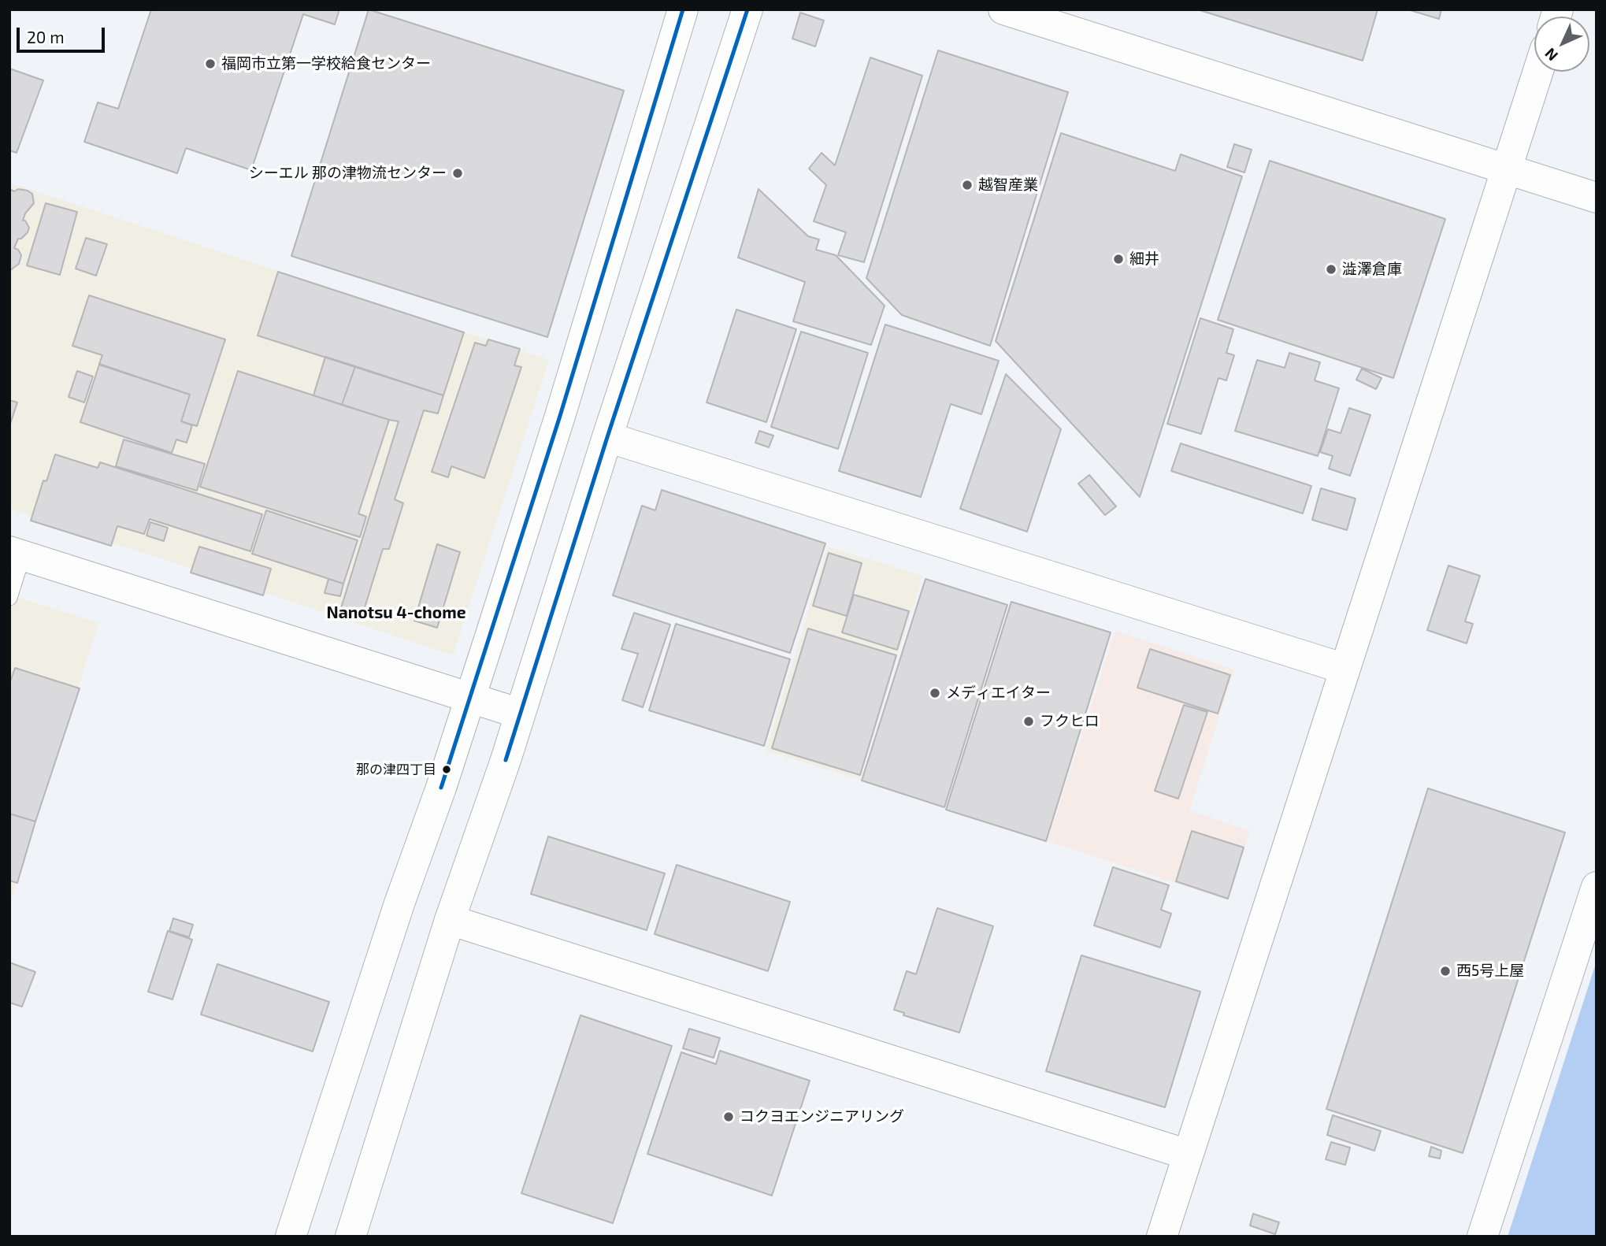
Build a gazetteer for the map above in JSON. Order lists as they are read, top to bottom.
{
  "districts": ["Nanotsu 4-chome"],
  "places": [
    "福岡市立第一学校給食センター",
    "シーエル 那の津物流センター",
    "越智産業",
    "細井",
    "澁澤倉庫",
    "メディエイター",
    "フクヒロ",
    "那の津四丁目",
    "西5号上屋",
    "コクヨエンジニアリング"
  ],
  "scale_bar": "20 m",
  "north": "bottom left"
}
